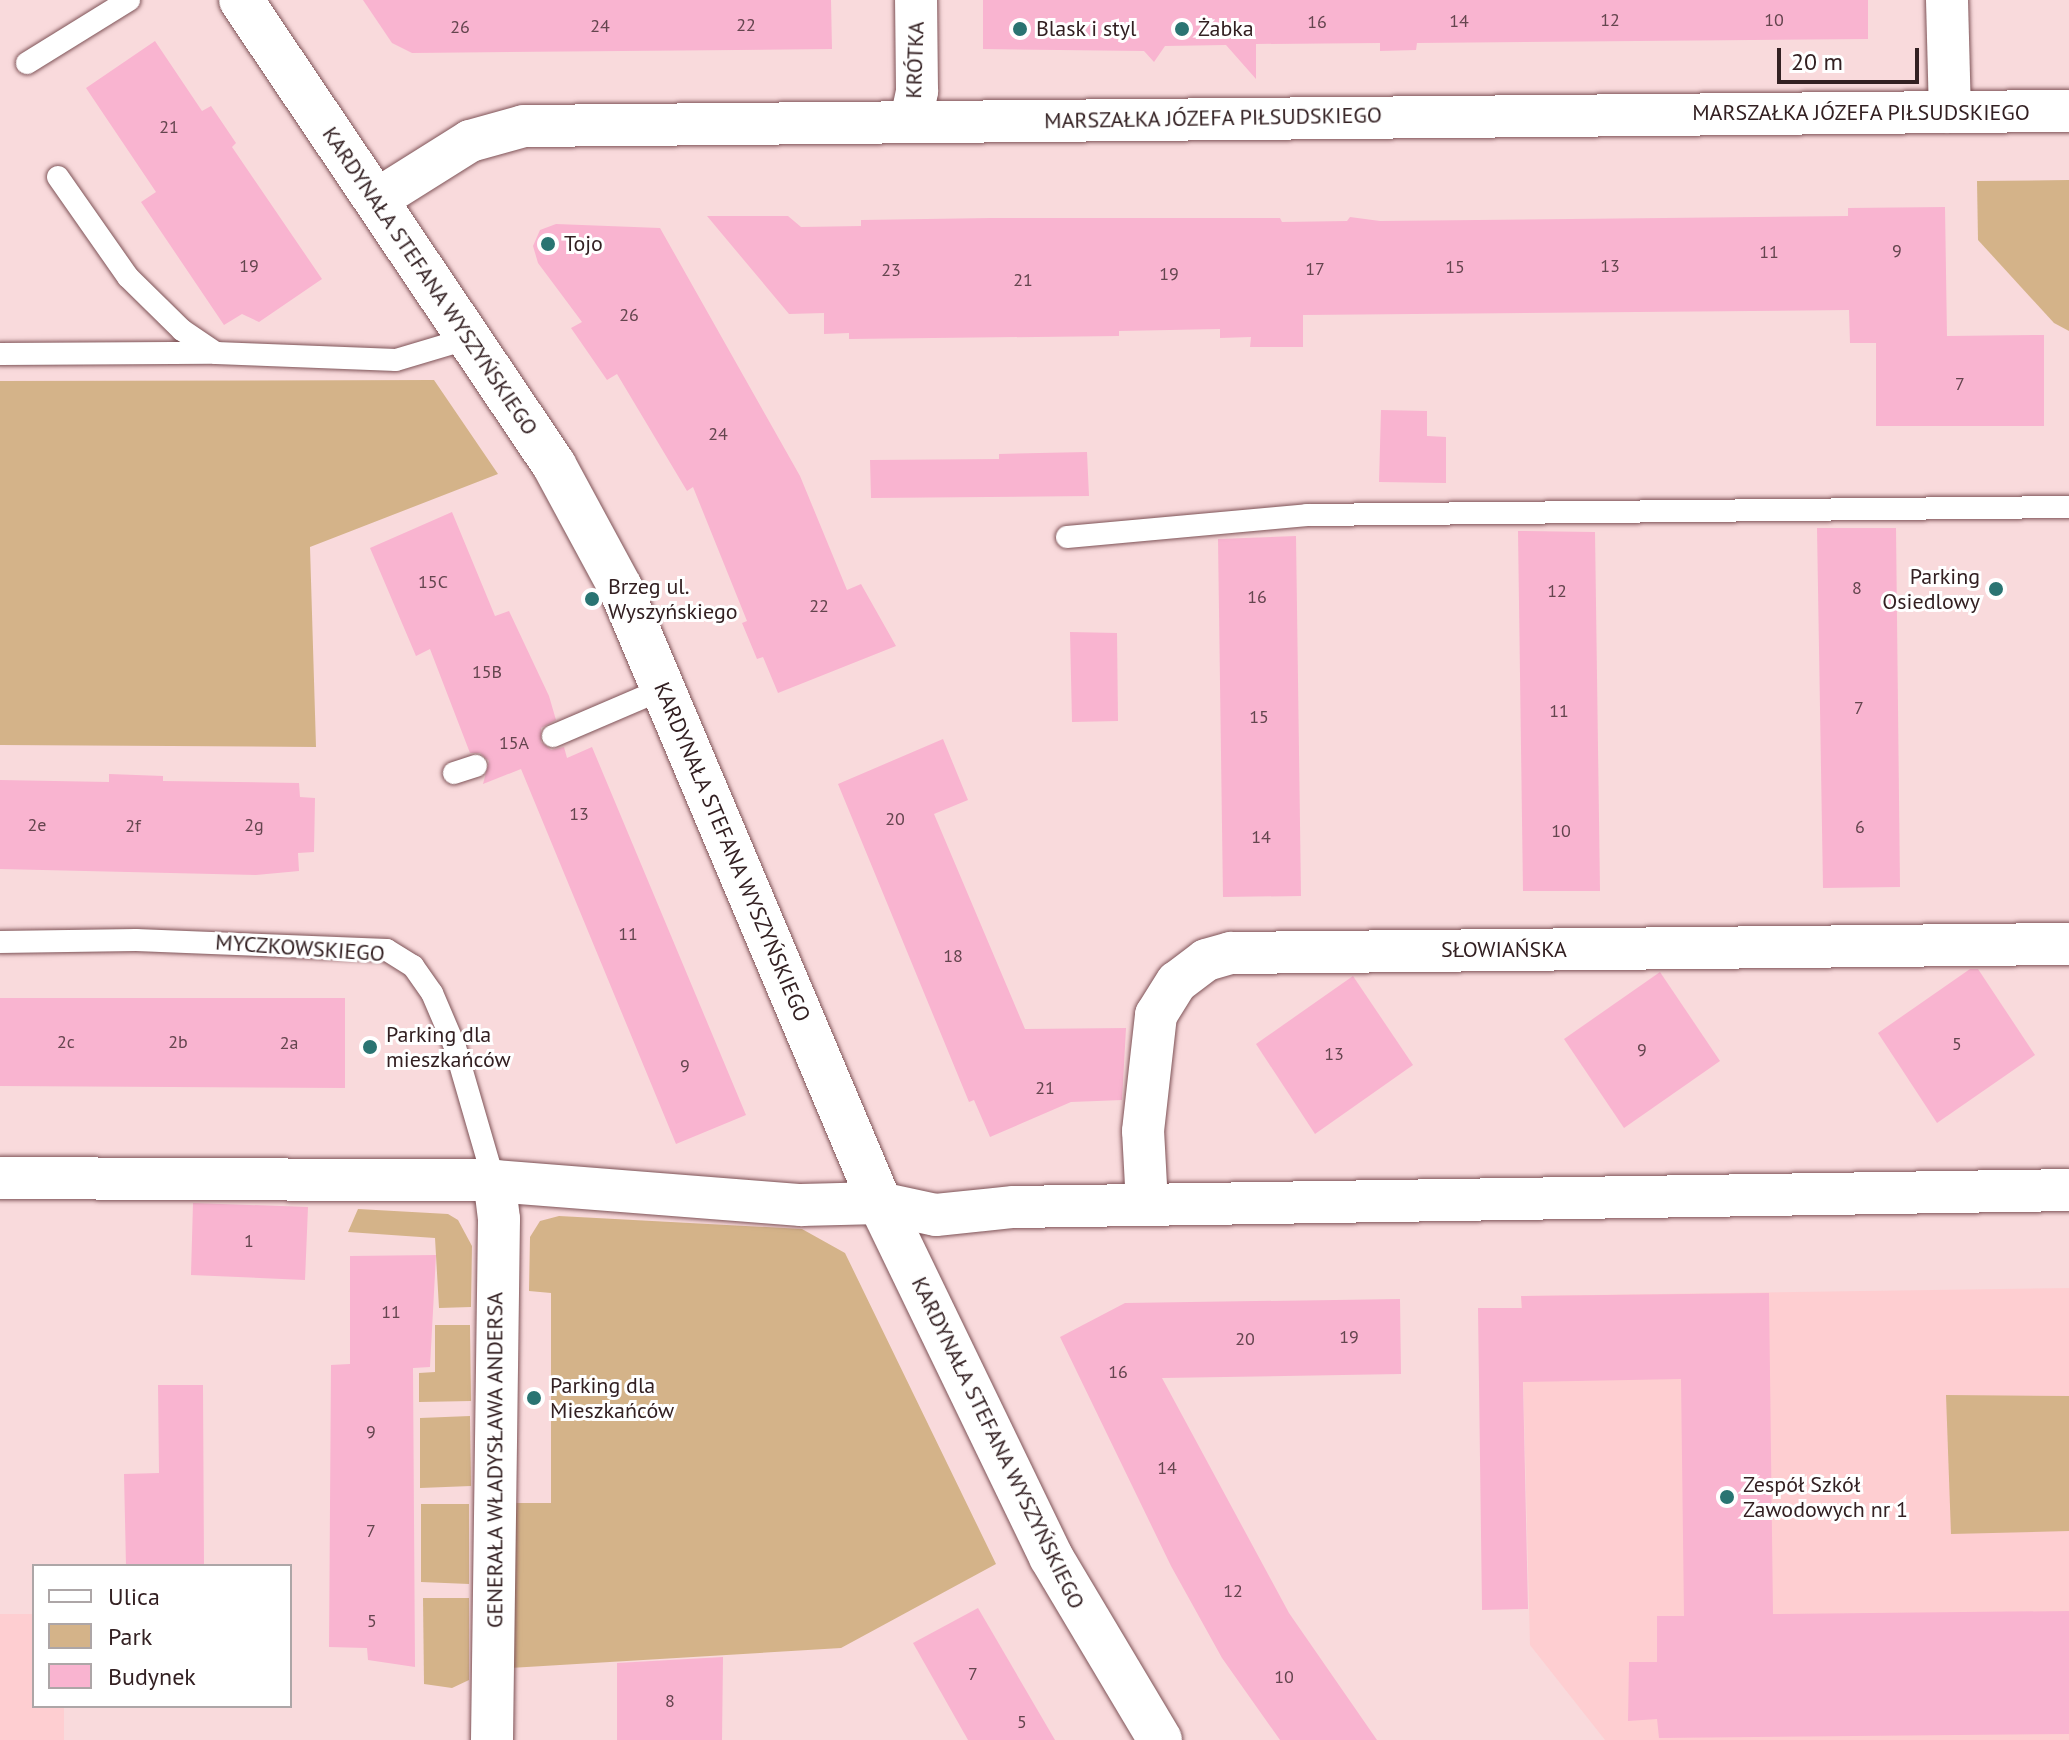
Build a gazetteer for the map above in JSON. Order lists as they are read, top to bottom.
{
  "streets": {
    "street": [
      "KRÓTKA",
      "MARSZAŁKA JÓZEFA PIŁSUDSKIEGO",
      "KARDYNAŁA STEFANA WYSZYŃSKIEGO",
      "SŁOWIAŃSKA",
      "GENERAŁA WŁADYSŁAWA ANDERSA"
    ],
    "lane": ["MYCZKOWSKIEGO"]
  },
  "crossings": [
    ["KRÓTKA", "MARSZAŁKA JÓZEFA PIŁSUDSKIEGO"],
    ["MARSZAŁKA JÓZEFA PIŁSUDSKIEGO", "KARDYNAŁA STEFANA WYSZYŃSKIEGO"],
    ["MYCZKOWSKIEGO", "GENERAŁA WŁADYSŁAWA ANDERSA"]
  ],
  "places": [
    "Blask i styl",
    "Żabka",
    "Tojo",
    "Parking Osiedlowy",
    "Brzeg ul. Wyszyńskiego",
    "Parking dla mieszkańców",
    "Parking dla Mieszkańców",
    "Zespół Szkół Zawodowych nr 1"
  ],
  "house_numbers": [
    "12",
    "10",
    "14",
    "16",
    "22",
    "24",
    "26",
    "21",
    "9",
    "11",
    "19",
    "13",
    "15",
    "17",
    "23",
    "19",
    "21",
    "26",
    "7",
    "24",
    "15C",
    "8",
    "12",
    "16",
    "22",
    "15B",
    "7",
    "11",
    "15",
    "15A",
    "13",
    "20",
    "2e",
    "2g",
    "2f",
    "6",
    "10",
    "14",
    "11",
    "18",
    "2c",
    "2b",
    "2a",
    "5",
    "9",
    "13",
    "9",
    "21",
    "1",
    "11",
    "19",
    "20",
    "16",
    "9",
    "14",
    "7",
    "12",
    "5",
    "7",
    "10",
    "8",
    "5"
  ],
  "legend": ["Ulica", "Park", "Budynek"],
  "scale_bar": "20 m"
}
